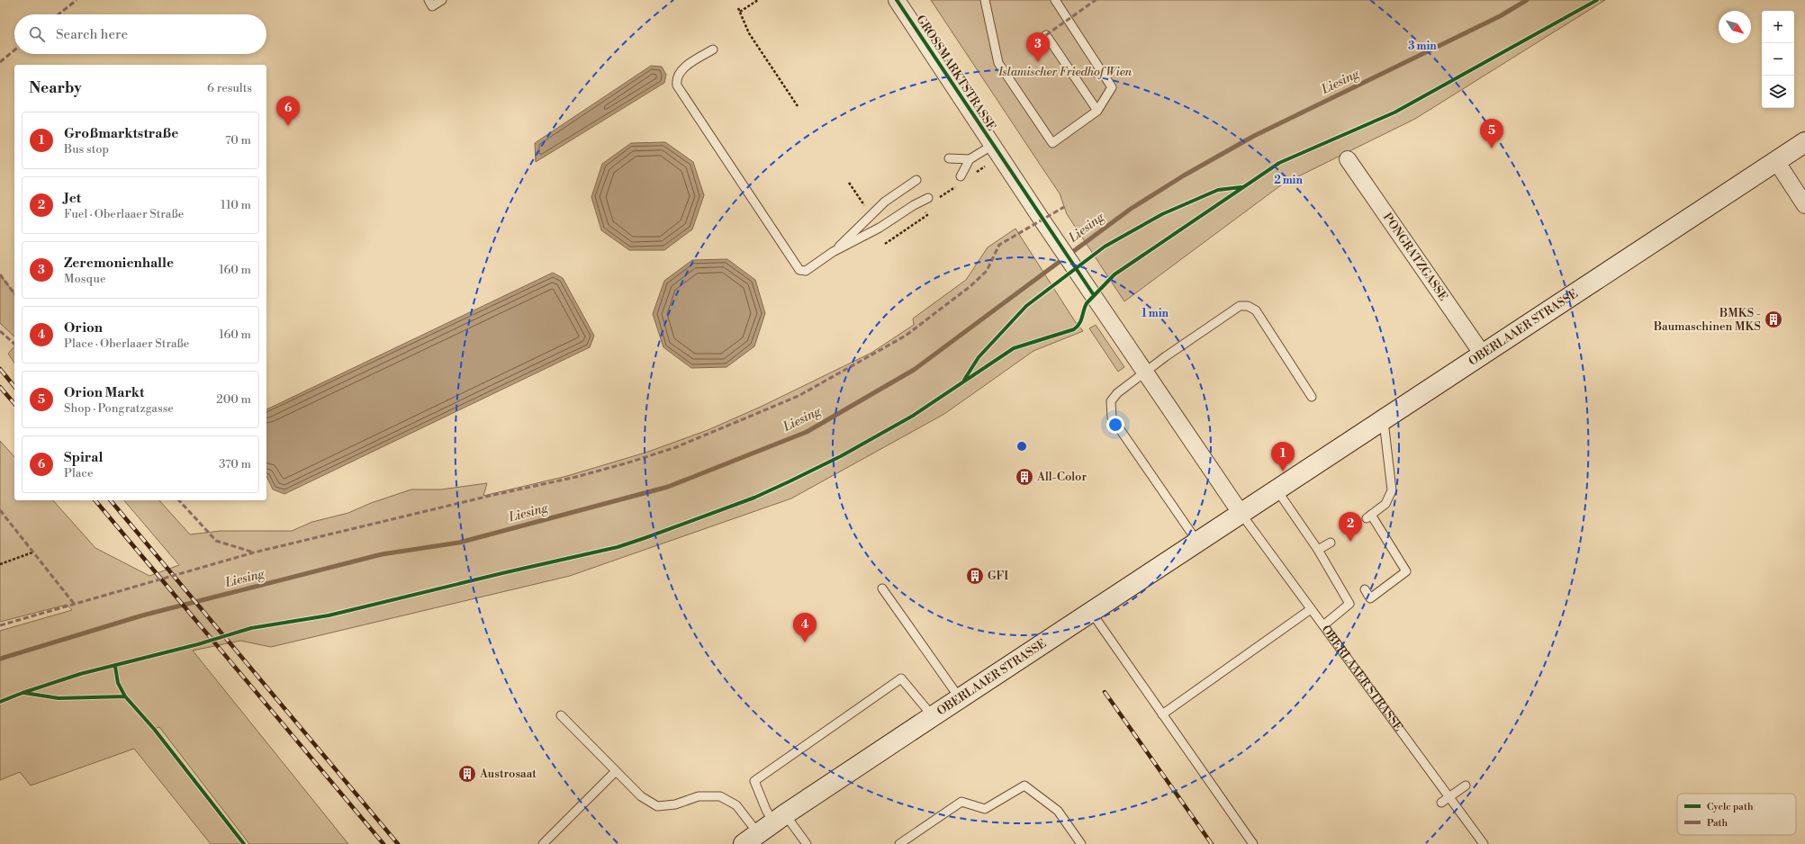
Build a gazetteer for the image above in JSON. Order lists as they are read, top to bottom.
{
  "streets": {
    "main road": ["OBERLAAER STRASSE"],
    "street": ["GROSSMARKTSTRASSE", "PONGRATZGASSE"]
  },
  "crossings": [
    ["PONGRATZGASSE", "OBERLAAER STRASSE"]
  ],
  "water": ["Liesing"],
  "parks": ["Islamischer Friedhof Wien"],
  "places": {
    "building": [
      "BMKS - Baumaschinen MKS",
      "All-Color",
      "GFI",
      "Austrosaat"
    ]
  },
  "legend": ["Cycle path", "Path"],
  "north": "bottom right",
  "page": {
    "map_buttons": ["+", "−"],
    "search": "Search here",
    "pins": [
      "3",
      "6",
      "5",
      "1",
      "2",
      "4"
    ],
    "heading": ["Nearby", "6 results"],
    "list": [
      {
        "mark": "1",
        "name": "Großmarktstraße",
        "note": "Bus stop",
        "value": "70 m"
      },
      {
        "mark": "2",
        "name": "Jet",
        "note": "Fuel · Oberlaaer Straße",
        "value": "110 m"
      },
      {
        "mark": "3",
        "name": "Zeremonienhalle",
        "note": "Mosque",
        "value": "160 m"
      },
      {
        "mark": "4",
        "name": "Orion",
        "note": "Place · Oberlaaer Straße",
        "value": "160 m"
      },
      {
        "mark": "5",
        "name": "Orion Markt",
        "note": "Shop · Pongratzgasse",
        "value": "200 m"
      },
      {
        "mark": "6",
        "name": "Spiral",
        "note": "Place",
        "value": "370 m"
      }
    ]
  },
  "rings": ["3 min", "2 min", "1 min"]
}
